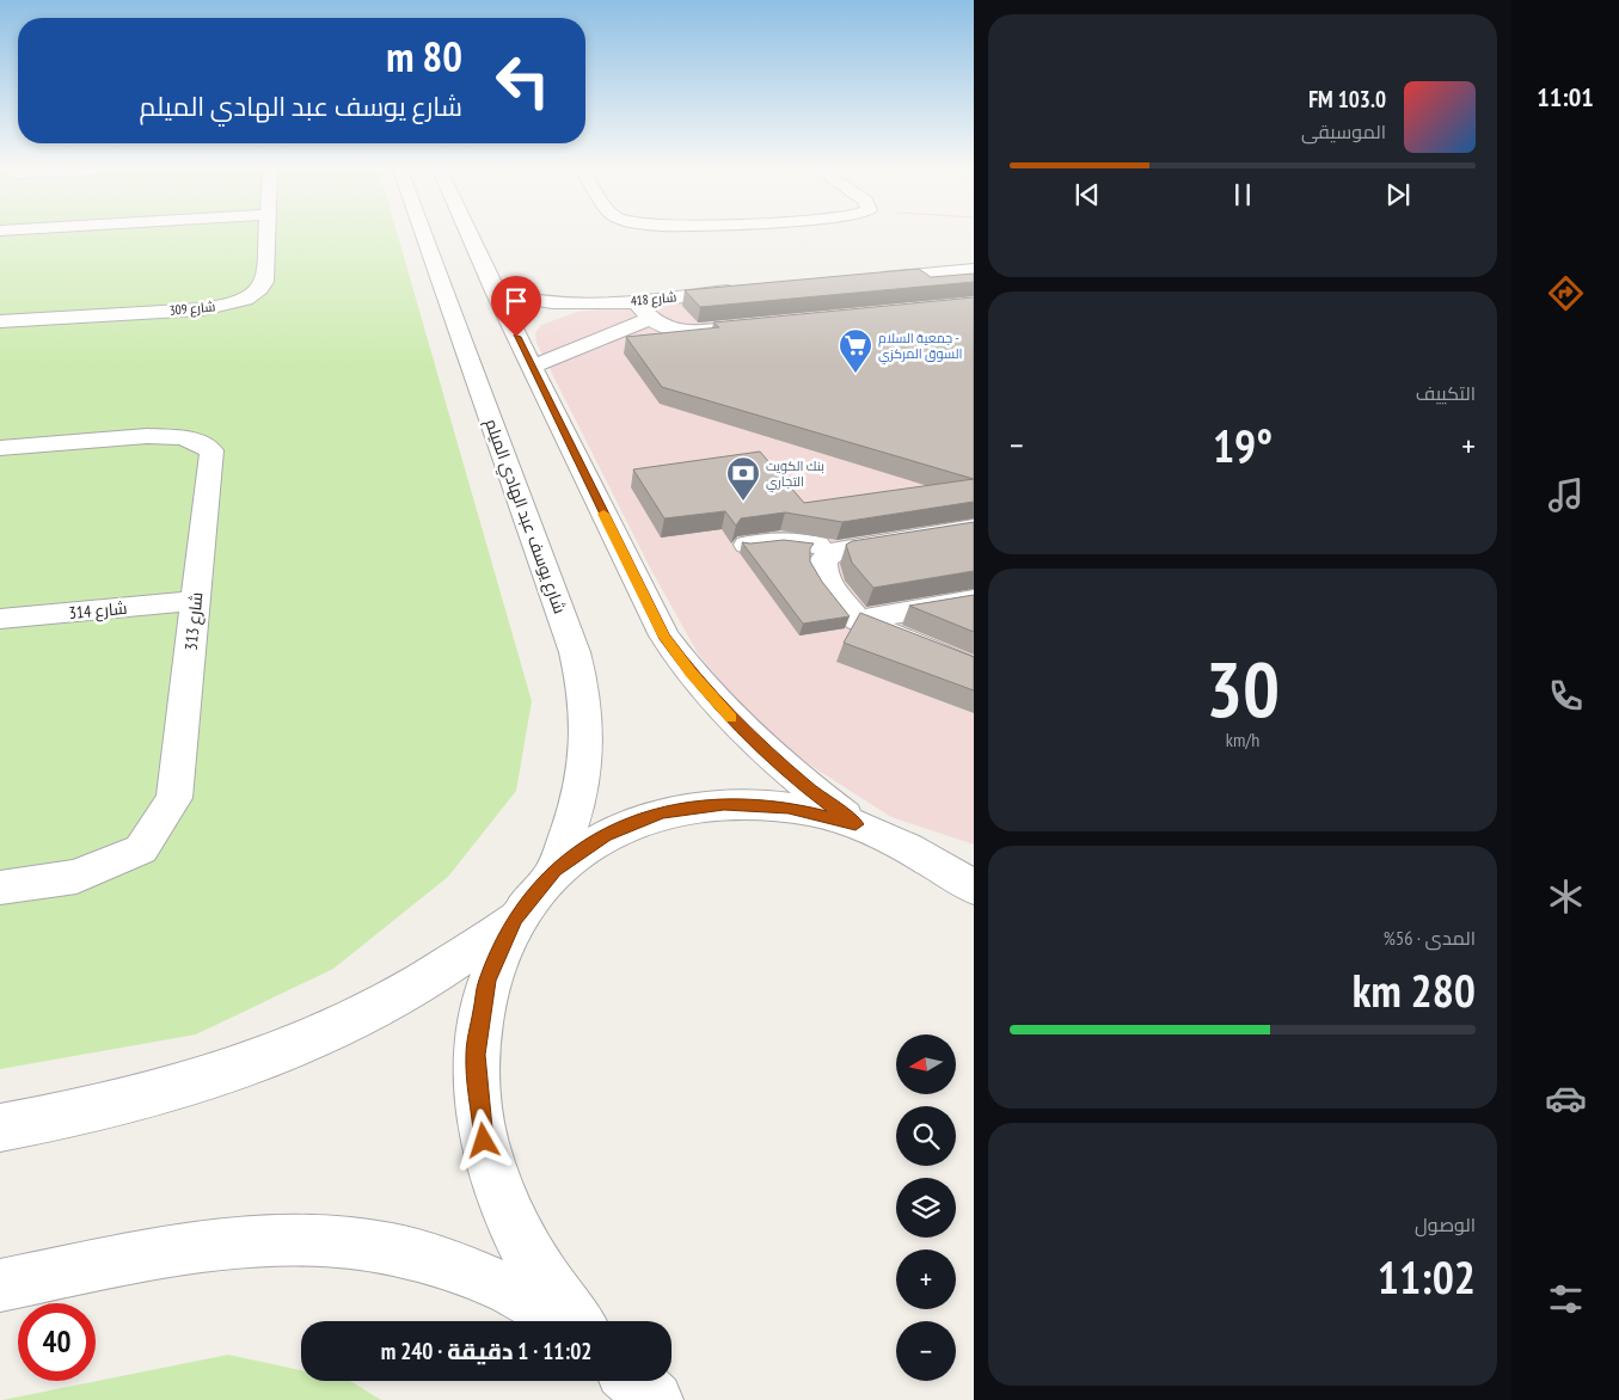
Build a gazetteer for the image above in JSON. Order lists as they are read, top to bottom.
{
  "streets": {
    "street": [
      "شارع 418",
      "شارع 309",
      "شارع يوسف عبد الهادي الميلم",
      "شارع 314",
      "شارع 313"
    ]
  },
  "crossings": [
    ["شارع 314", "شارع 313"]
  ],
  "places": {
    "supermarket": ["جمعية السلام - السوق المركزي"],
    "bank": ["بنك الكويت التجاري"]
  },
  "north": "left",
  "page": {
    "tabs": "11:01",
    "turn": ["80 m", "شارع يوسف عبد الهادي الميلم"],
    "song": ["103.0 FM", "الموسيقى"],
    "tile": [
      "التكييف",
      ["30", "km/h"],
      ["المدى · 56%", "280 km"],
      ["الوصول", "11:02"]
    ],
    "heat": ["−", "19°", "+"],
    "map_buttons": ["+", "−"],
    "limit": "40",
    "trip": "11:02 · 1 دقيقة · 240 m"
  }
}
